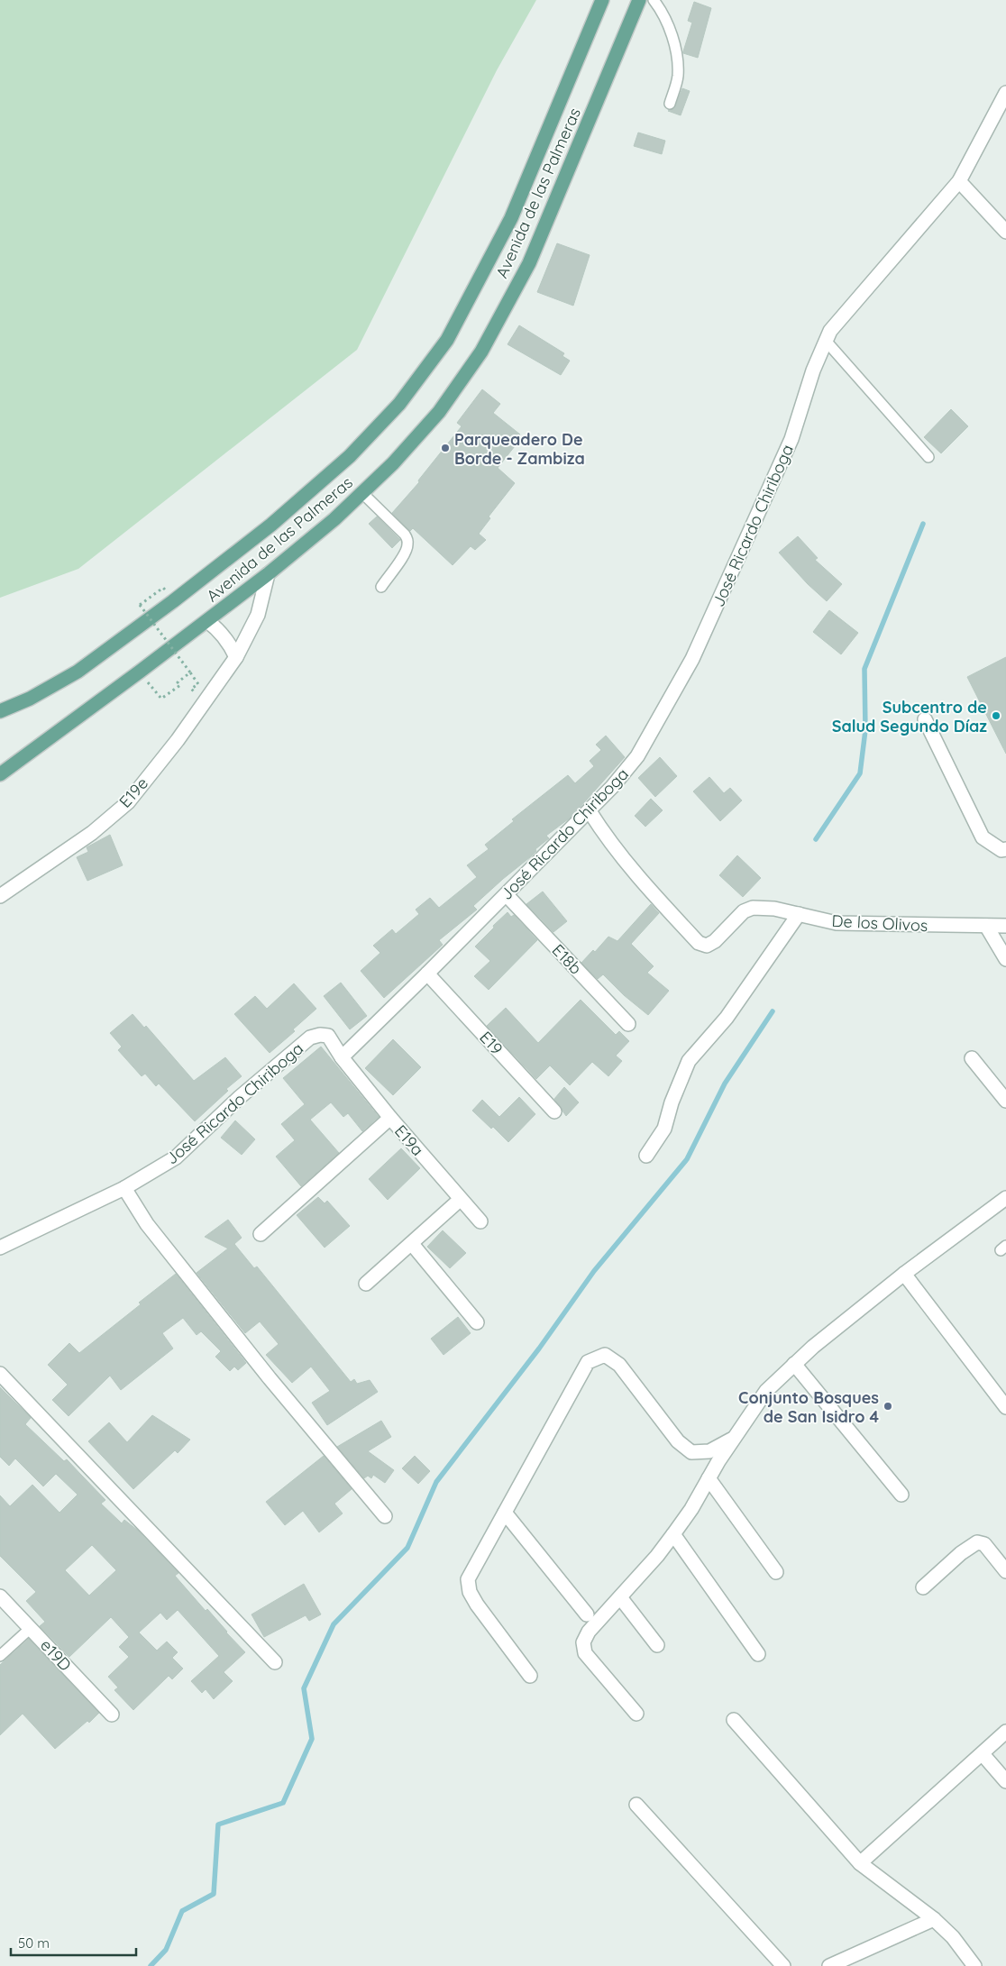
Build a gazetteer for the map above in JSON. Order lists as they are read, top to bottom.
{
  "streets": {
    "main road": ["Avenida de las Palmeras"],
    "street": [
      "José Ricardo Chiriboga",
      "E19e",
      "De los Olivos",
      "E18b",
      "E19",
      "E19a",
      "e19D"
    ]
  },
  "crossings": [
    ["Avenida de las Palmeras", "E19e"],
    ["José Ricardo Chiriboga", "De los Olivos"],
    ["José Ricardo Chiriboga", "E18b"],
    ["José Ricardo Chiriboga", "E19"],
    ["José Ricardo Chiriboga", "E19a"]
  ],
  "places": ["Parqueadero De Borde - Zambiza", "Subcentro de Salud Segundo Díaz", "Conjunto Bosques de San Isidro 4"],
  "scale_bar": "50 m"
}
